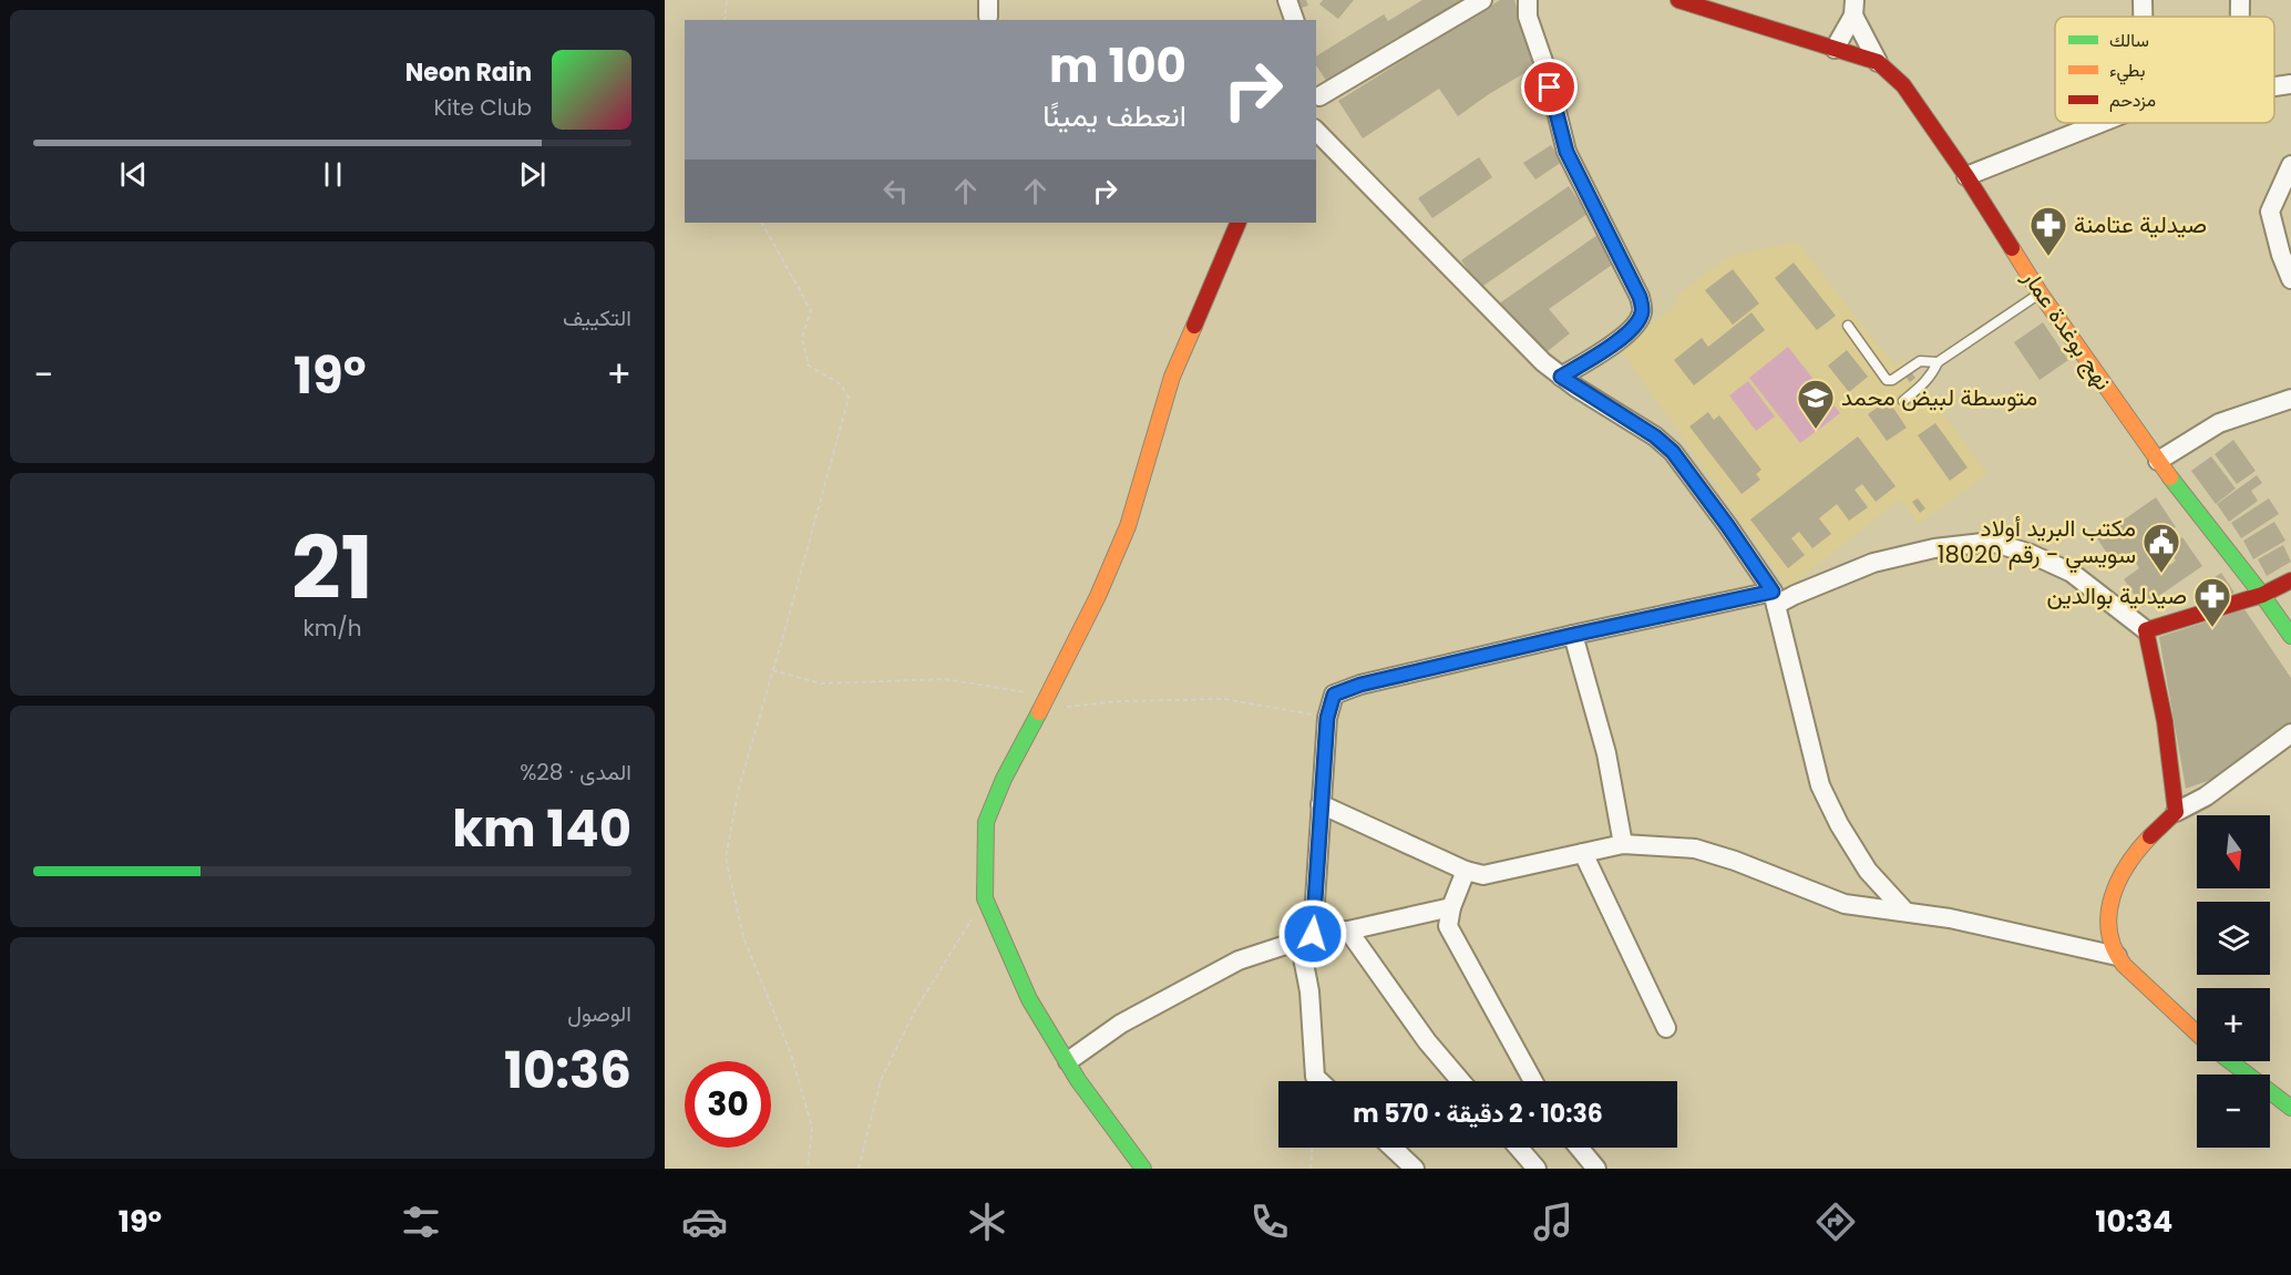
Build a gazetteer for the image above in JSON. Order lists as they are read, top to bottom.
{
  "streets": {
    "main road": ["نهج بوغدة عمار"]
  },
  "places": {
    "pharmacy": ["صيدلية عتامنة", "صيدلية بوالدين"],
    "school or university": ["متوسطة لبيض محمد"],
    "public building": ["مكتب البريد أولاد سويسي - رقم 18020"]
  },
  "legend": ["سالك", "بطيء", "مزدحم"],
  "north": "bottom",
  "page": {
    "turn": ["100 m", "انعطف يمينًا"],
    "song": ["Neon Rain", "Kite Club"],
    "tile": [
      "التكييف",
      ["21", "km/h"],
      ["المدى · 28%", "140 km"],
      ["الوصول", "10:36"]
    ],
    "heat": ["−", "19°", "+"],
    "map_buttons": ["+", "−"],
    "limit": "30",
    "trip": "10:36 · 2 دقيقة · 570 m",
    "tabs": ["10:34", "19°"]
  }
}
